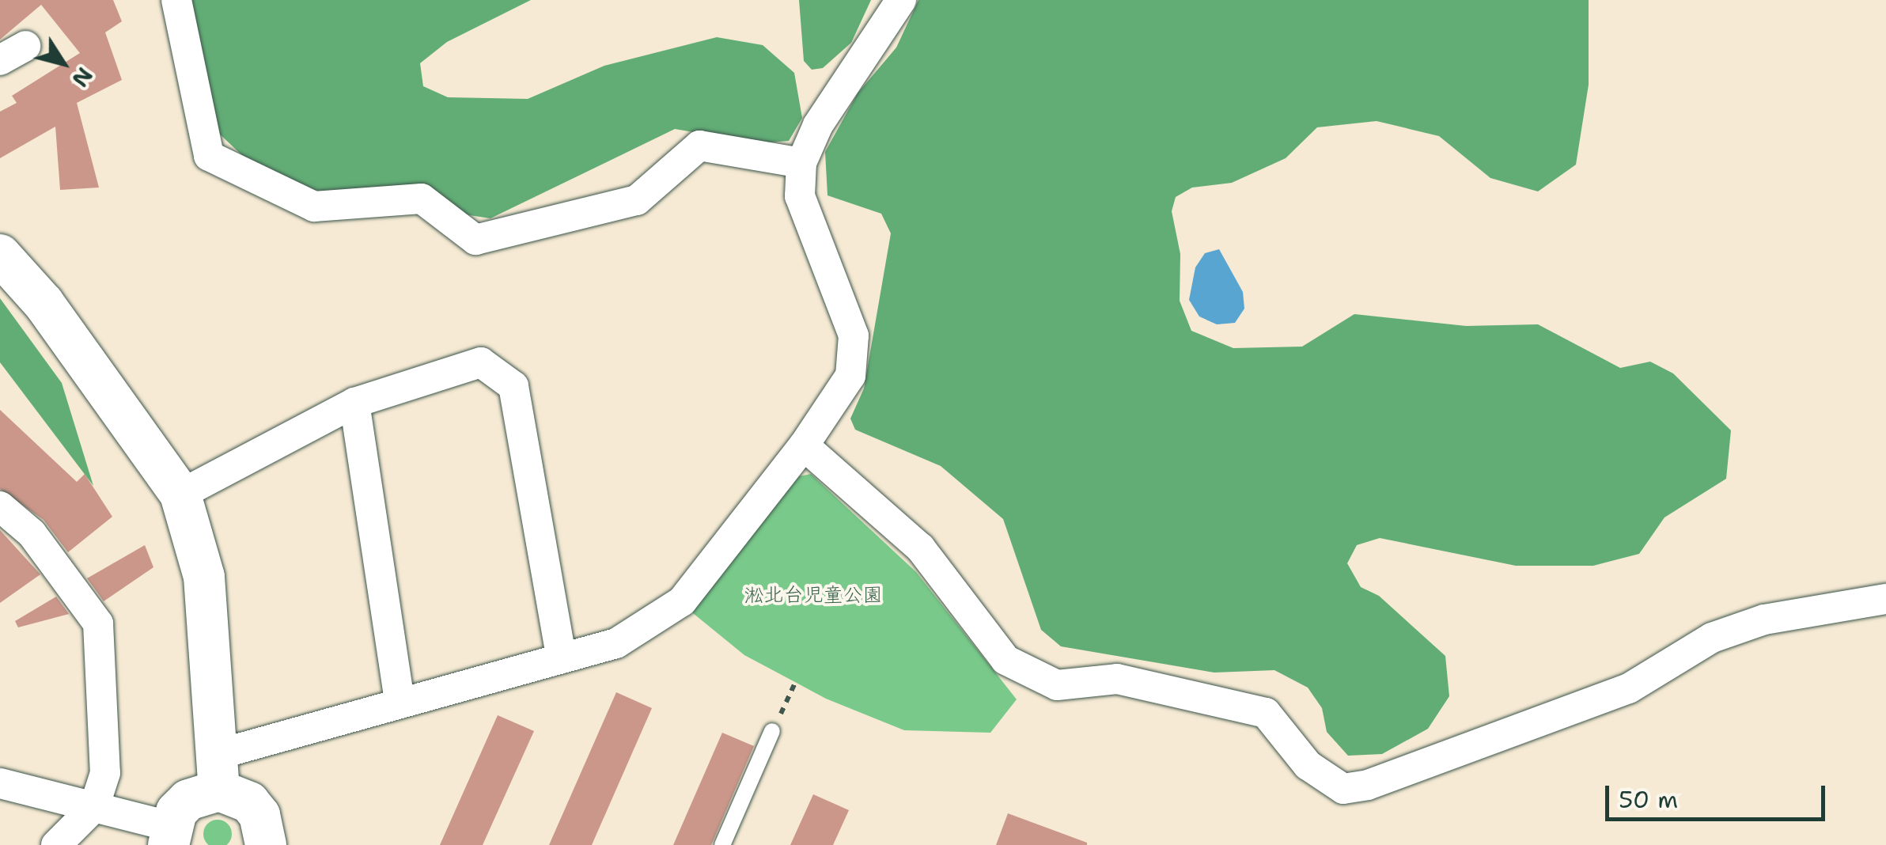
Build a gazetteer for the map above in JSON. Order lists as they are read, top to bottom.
{
  "parks": ["淞北台児童公園"],
  "scale_bar": "50 m",
  "north": "bottom right"
}
